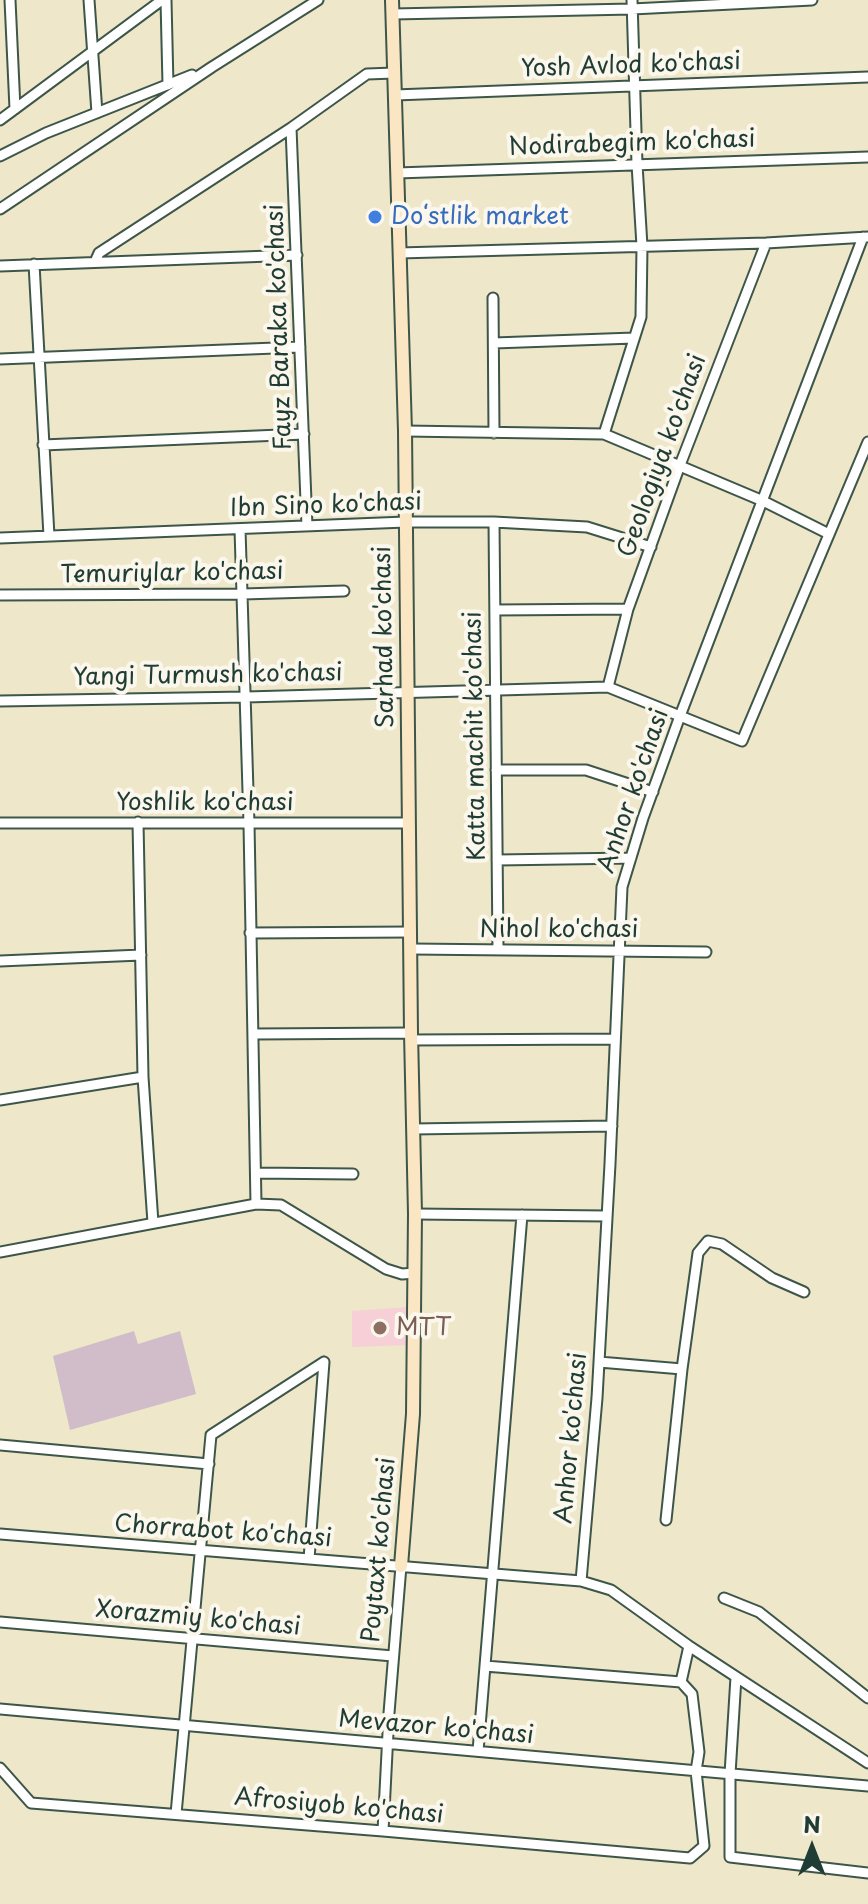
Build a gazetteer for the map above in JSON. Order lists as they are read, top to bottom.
{
  "streets": {
    "street": [
      "Yosh Avlod ko'chasi",
      "Nodirabegim ko'chasi",
      "Fayz Baraka ko'chasi",
      "Geologiya ko'chasi",
      "Ibn Sino ko'chasi",
      "Temuriylar ko'chasi",
      "Sarhad ko'chasi",
      "Yangi Turmush ko'chasi",
      "Katta machit ko'chasi",
      "Anhor ko'chasi",
      "Yoshlik ko'chasi",
      "Nihol ko'chasi",
      "Chorrabot ko'chasi",
      "Poytaxt ko'chasi",
      "Xorazmiy ko'chasi",
      "Mevazor ko'chasi",
      "Afrosiyob ko'chasi"
    ]
  },
  "crossings": [
    ["Yosh Avlod ko'chasi", "Sarhad ko'chasi"],
    ["Nodirabegim ko'chasi", "Sarhad ko'chasi"],
    ["Fayz Baraka ko'chasi", "Ibn Sino ko'chasi"],
    ["Geologiya ko'chasi", "Ibn Sino ko'chasi"],
    ["Geologiya ko'chasi", "Yangi Turmush ko'chasi"],
    ["Ibn Sino ko'chasi", "Sarhad ko'chasi"],
    ["Ibn Sino ko'chasi", "Katta machit ko'chasi"],
    ["Sarhad ko'chasi", "Yangi Turmush ko'chasi"],
    ["Sarhad ko'chasi", "Yoshlik ko'chasi"],
    ["Sarhad ko'chasi", "Nihol ko'chasi"],
    ["Sarhad ko'chasi", "Poytaxt ko'chasi"],
    ["Yangi Turmush ko'chasi", "Katta machit ko'chasi"],
    ["Yangi Turmush ko'chasi", "Anhor ko'chasi"],
    ["Katta machit ko'chasi", "Nihol ko'chasi"],
    ["Anhor ko'chasi", "Nihol ko'chasi"],
    ["Anhor ko'chasi", "Chorrabot ko'chasi"],
    ["Chorrabot ko'chasi", "Poytaxt ko'chasi"],
    ["Poytaxt ko'chasi", "Xorazmiy ko'chasi"],
    ["Poytaxt ko'chasi", "Mevazor ko'chasi"],
    ["Poytaxt ko'chasi", "Afrosiyob ko'chasi"],
    ["Mevazor ko'chasi", "Afrosiyob ko'chasi"]
  ],
  "places": ["Doʻstlik market", "MTT"],
  "north": "top"
}
